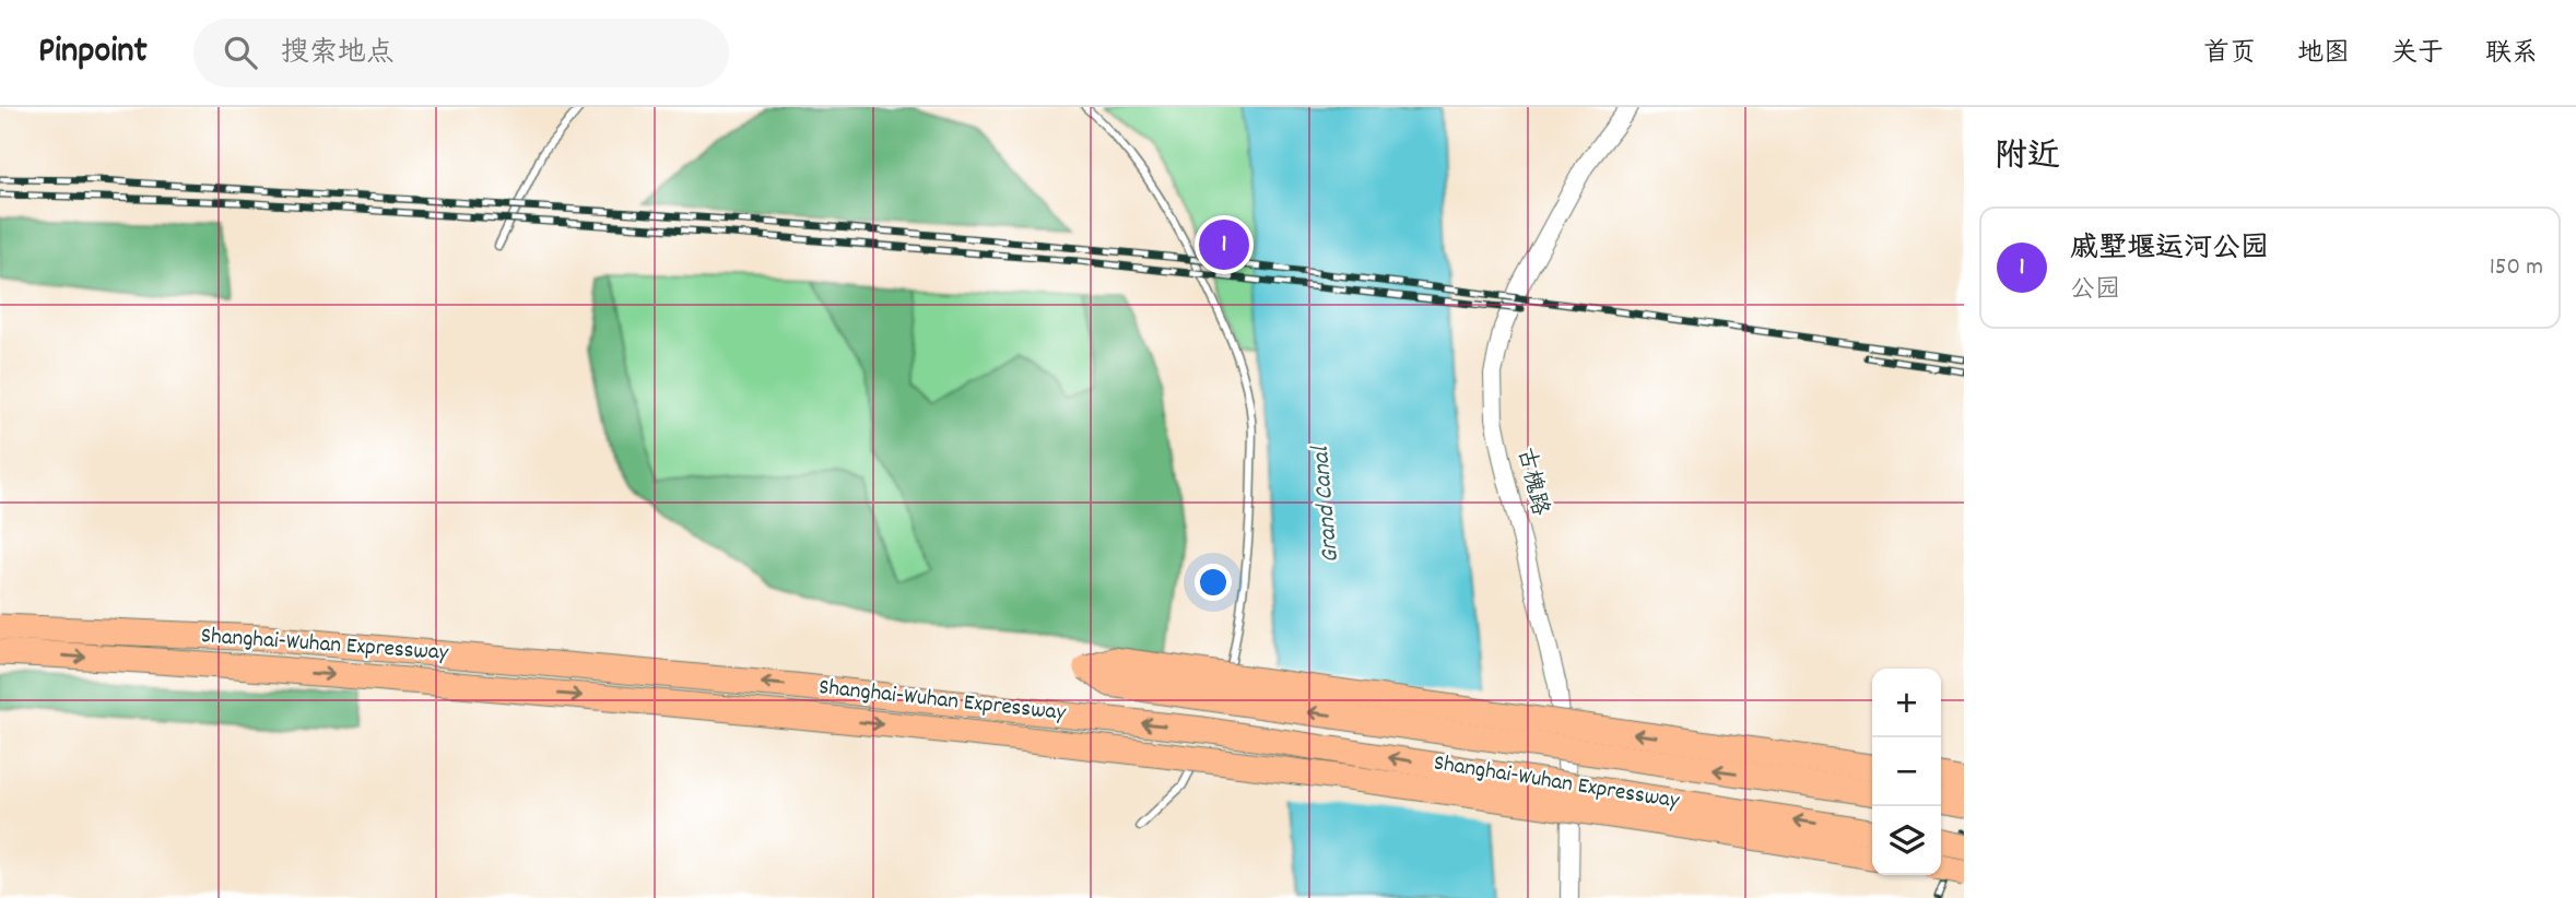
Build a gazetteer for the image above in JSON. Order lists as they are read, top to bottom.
{
  "streets": {
    "highway": ["Shanghai-Wuhan Expressway"],
    "street": ["古槐路"]
  },
  "water": ["Grand Canal"],
  "page": {
    "header": "Pinpoint",
    "search": "搜索地点",
    "nav": [
      "首页",
      "地图",
      "关于",
      "联系"
    ],
    "heading": "附近",
    "list": [
      {
        "mark": "1",
        "name": "戚墅堰运河公园",
        "note": "公园",
        "value": "150 m"
      }
    ],
    "pins": "1",
    "map_buttons": ["+", "−"]
  }
}
